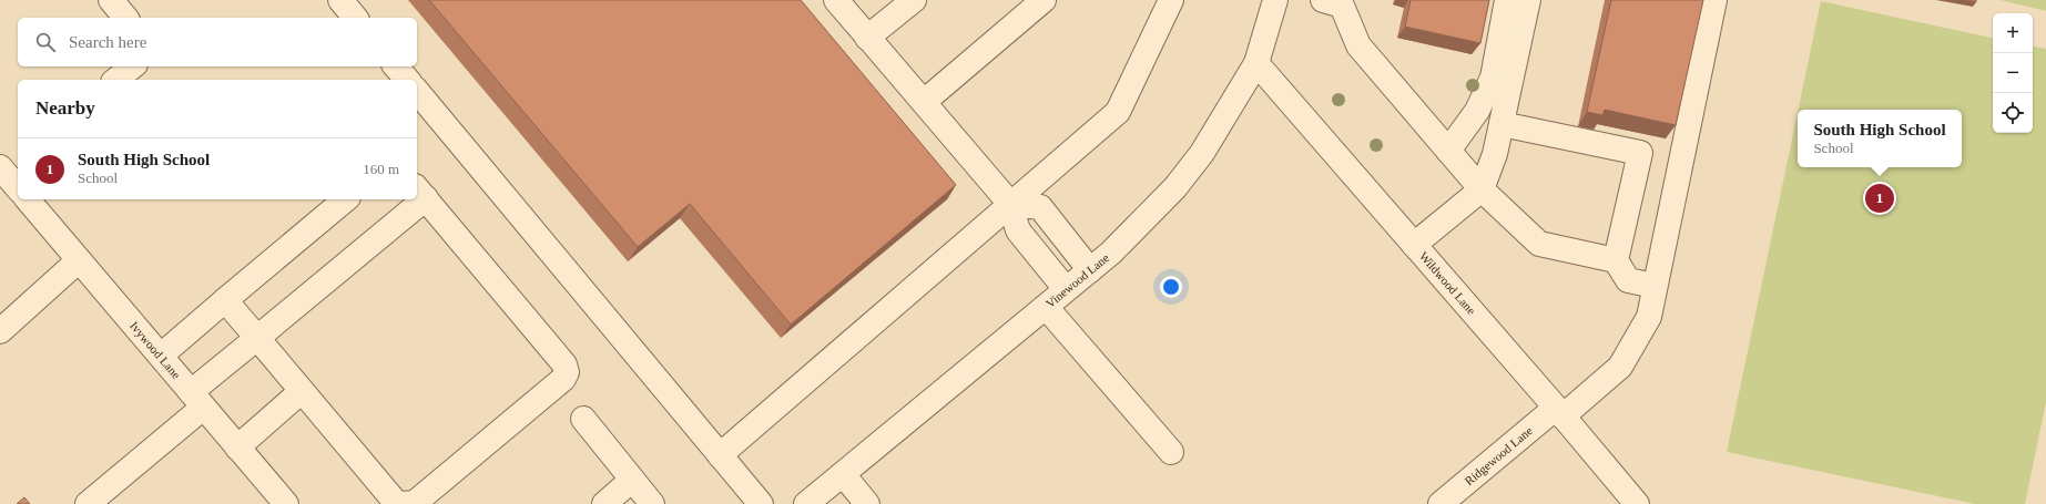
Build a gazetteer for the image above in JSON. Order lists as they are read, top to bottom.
{
  "streets": {
    "street": [
      "Vinewood Lane",
      "Wildwood Lane",
      "Ivywood Lane",
      "Ridgewood Lane"
    ]
  },
  "crossings": [
    ["Vinewood Lane", "Wildwood Lane"],
    ["Wildwood Lane", "Ridgewood Lane"]
  ],
  "page": {
    "map_buttons": ["+", "−"],
    "search": "Search here",
    "heading": "Nearby",
    "popup": ["South High School", "School"],
    "list": [
      {
        "mark": "1",
        "name": "South High School",
        "note": "School",
        "value": "160 m"
      }
    ],
    "pins": "1"
  }
}
